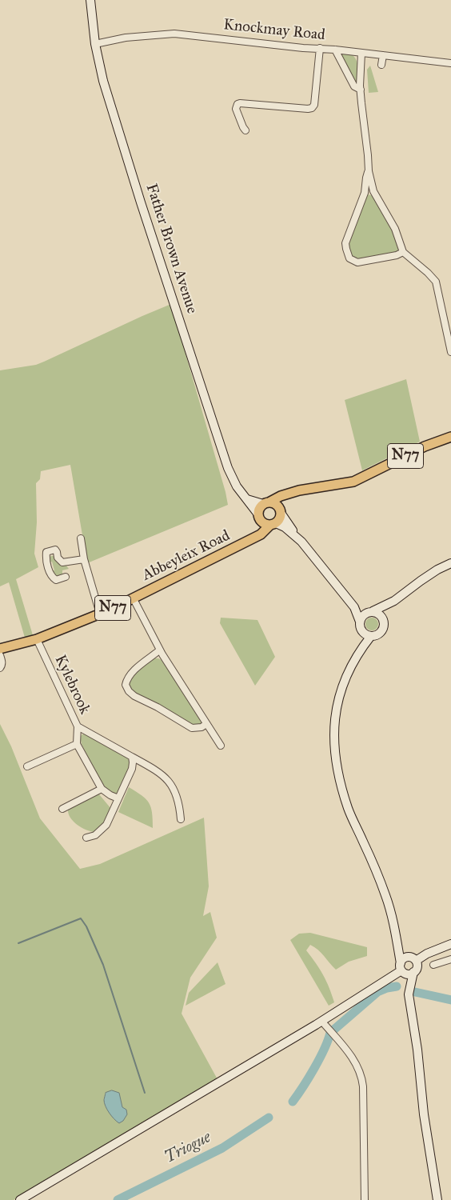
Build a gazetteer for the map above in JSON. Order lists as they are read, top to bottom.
{
  "streets": {
    "main road": ["Father Brown Avenue", "N77", "Abbeyleix Road"],
    "street": ["Knockmay Road", "Kylebrook"]
  },
  "crossings": [
    ["Knockmay Road", "Father Brown Avenue"],
    ["Father Brown Avenue", "N77"],
    ["Father Brown Avenue", "Abbeyleix Road"],
    ["N77", "Abbeyleix Road"],
    ["Abbeyleix Road", "Kylebrook"]
  ],
  "water": ["Triogue"]
}
